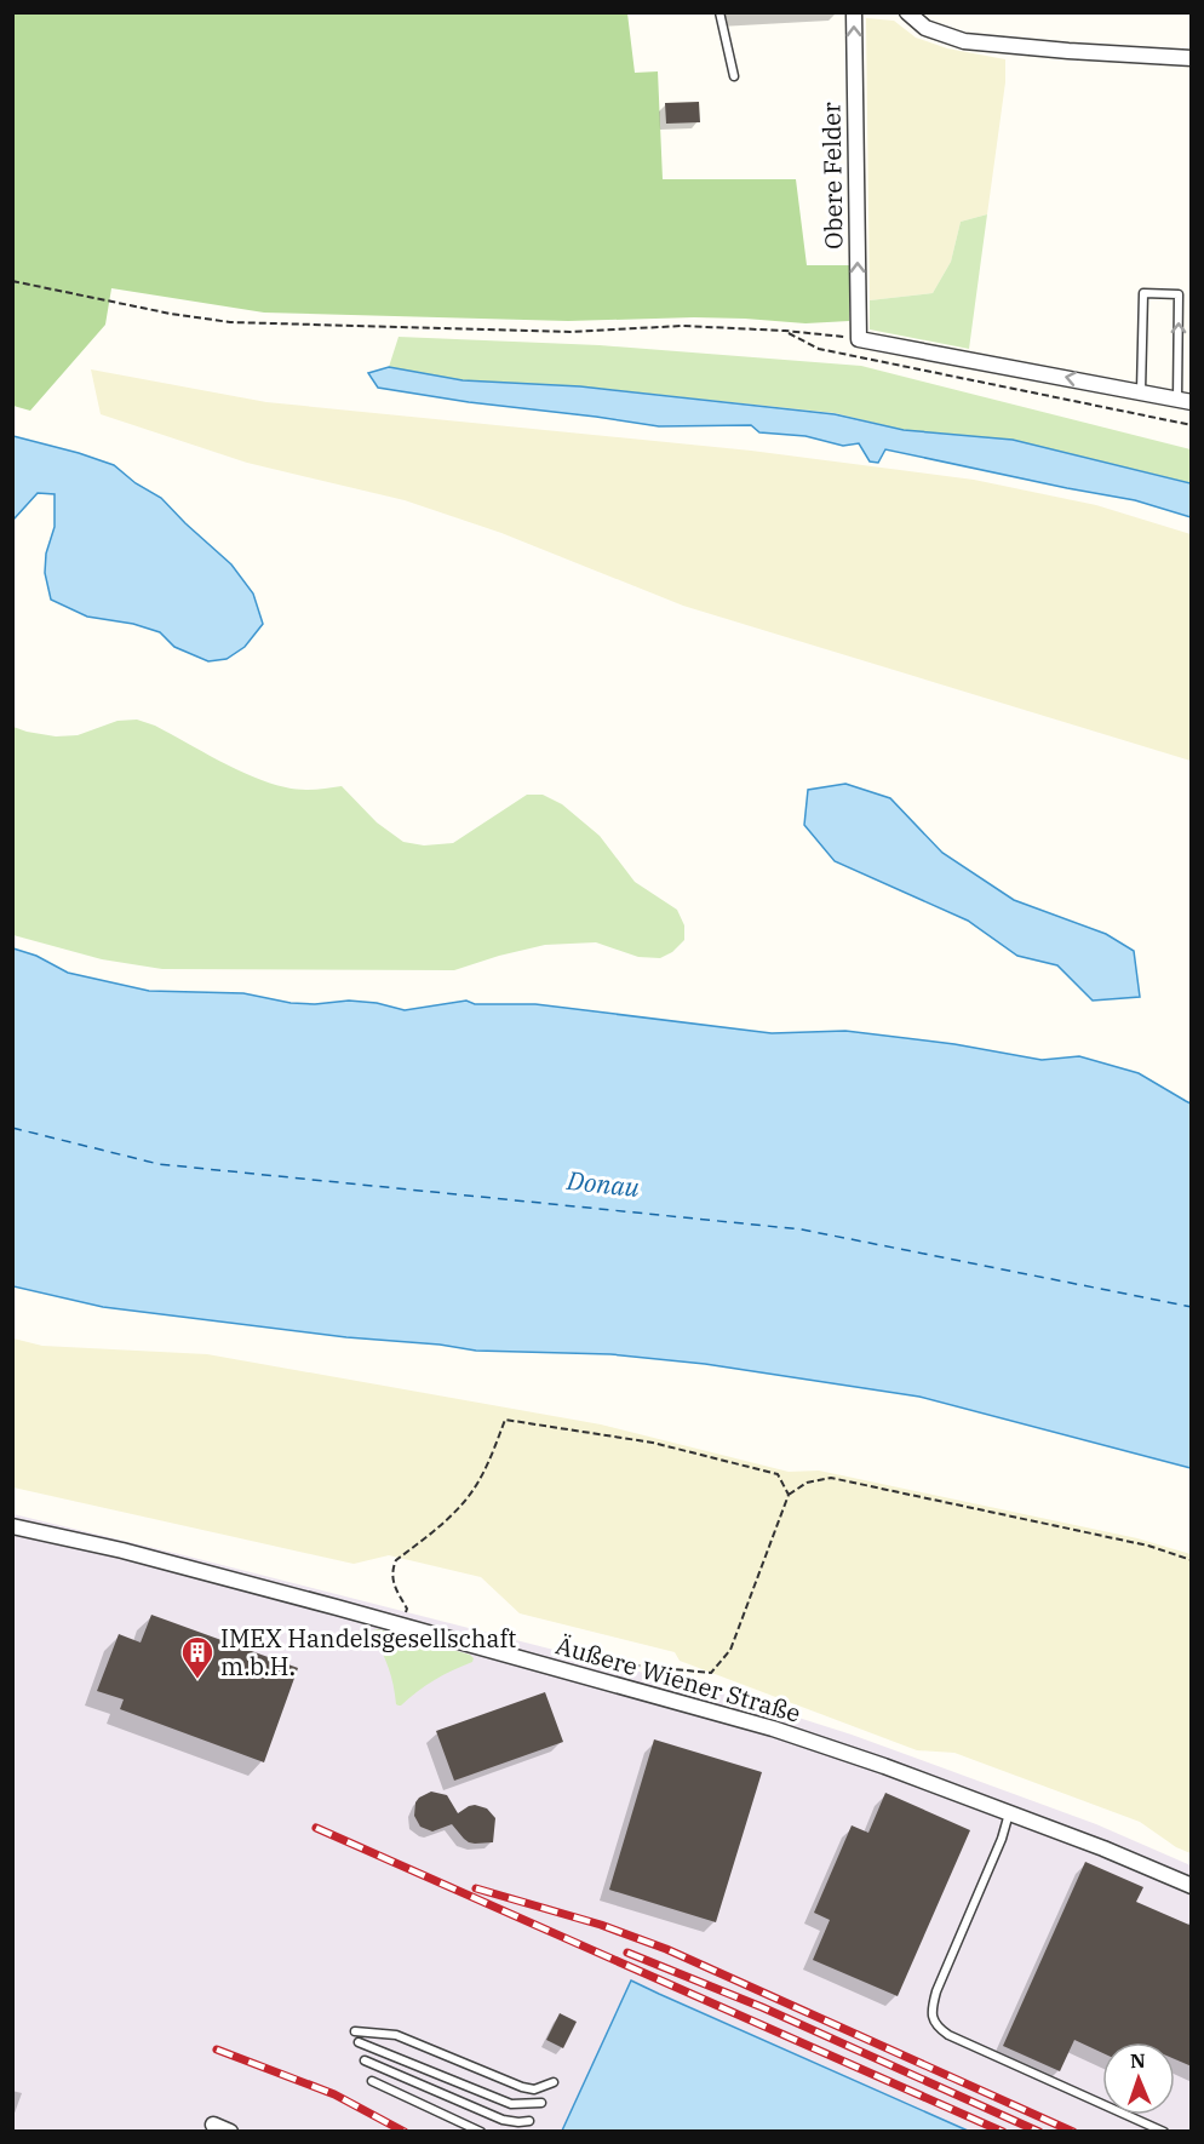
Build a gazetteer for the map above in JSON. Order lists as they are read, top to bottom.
{
  "streets": {
    "street": ["Obere Felder", "Äußere Wiener Straße"]
  },
  "one_way": ["Obere Felder"],
  "water": ["Donau"],
  "places": {
    "building": ["IMEX Handelsgesellschaft m.b.H."]
  },
  "north": "top"
}
